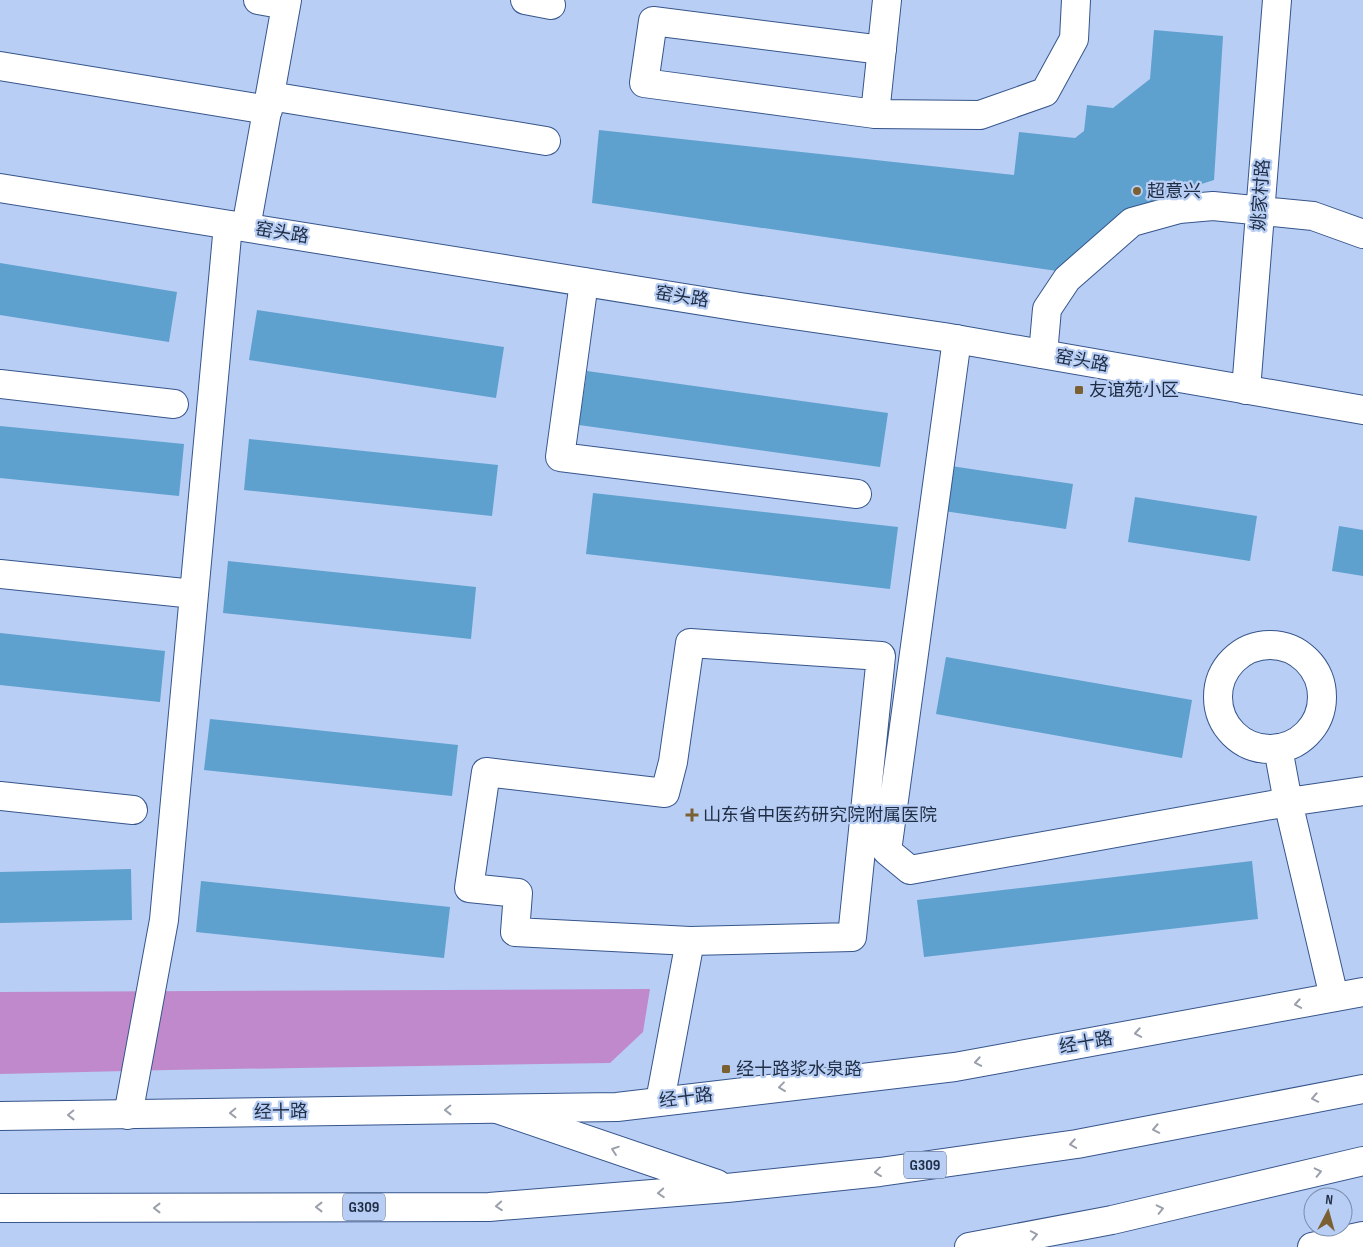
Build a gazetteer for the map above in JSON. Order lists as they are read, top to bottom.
{
  "streets": {
    "main road": [
      "姚家村路",
      "窑头路",
      "经十路",
      "G309"
    ]
  },
  "crossings": [
    ["姚家村路", "窑头路"]
  ],
  "places": {
    "other": ["超意兴"],
    "transit": ["友谊苑小区", "经十路浆水泉路"],
    "health": ["山东省中医药研究院附属医院"]
  },
  "north": "top"
}
